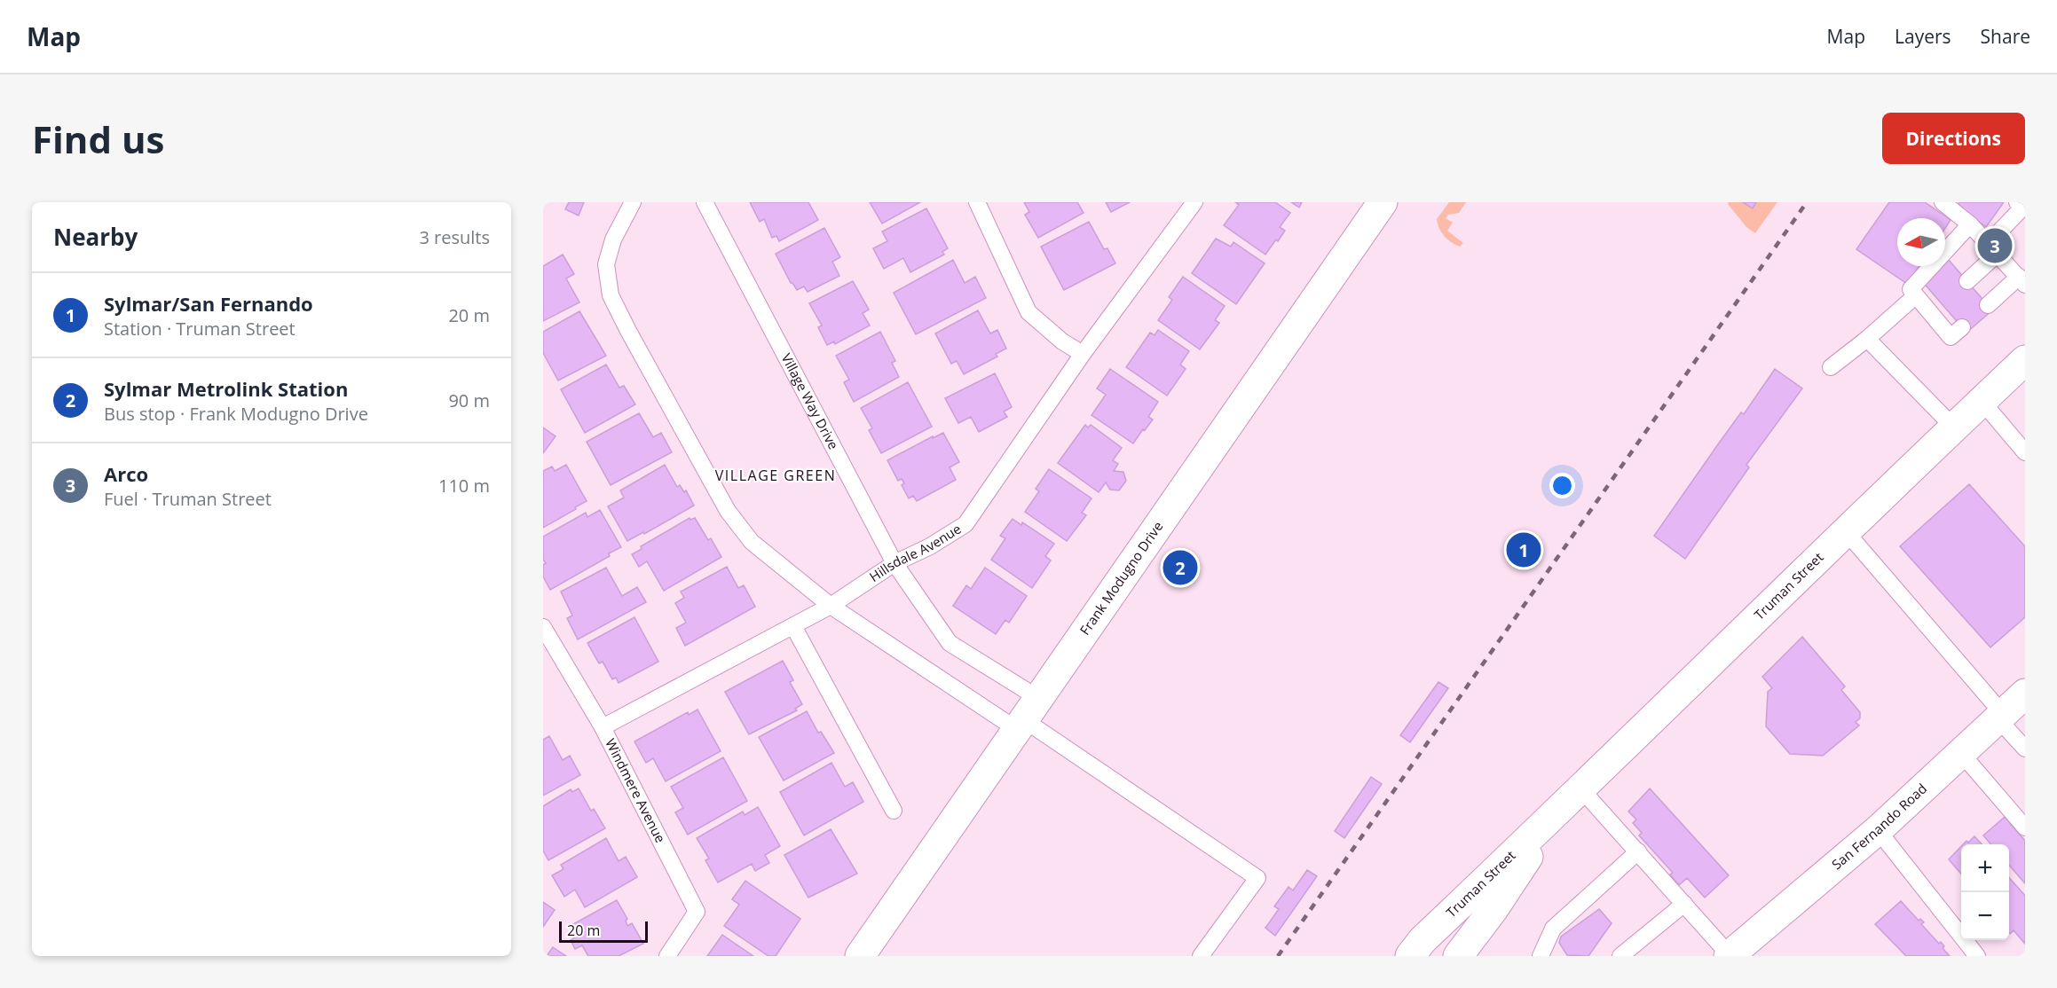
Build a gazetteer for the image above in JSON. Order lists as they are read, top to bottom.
{
  "streets": {
    "main road": ["Frank Modugno Drive", "Truman Street", "San Fernando Road"],
    "lane": ["Village Way Drive", "Hillsdale Avenue", "Windmere Avenue"]
  },
  "crossings": [
    ["Village Way Drive", "Hillsdale Avenue"],
    ["Village Way Drive", "Frank Modugno Drive"],
    ["Hillsdale Avenue", "Windmere Avenue"]
  ],
  "districts": ["VILLAGE GREEN"],
  "scale_bar": "20 m",
  "north": "left",
  "page": {
    "header": "Map",
    "nav": ["Map", "Layers", "Share"],
    "buttons": "Directions",
    "title": "Find us",
    "heading": ["Nearby", "3 results"],
    "pins": ["3", "1", "2"],
    "list": [
      {
        "mark": "1",
        "name": "Sylmar/San Fernando",
        "note": "Station · Truman Street",
        "value": "20 m"
      },
      {
        "mark": "2",
        "name": "Sylmar Metrolink Station",
        "note": "Bus stop · Frank Modugno Drive",
        "value": "90 m"
      },
      {
        "mark": "3",
        "name": "Arco",
        "note": "Fuel · Truman Street",
        "value": "110 m"
      }
    ],
    "map_buttons": ["+", "−"],
    "scale": "20 m"
  }
}
